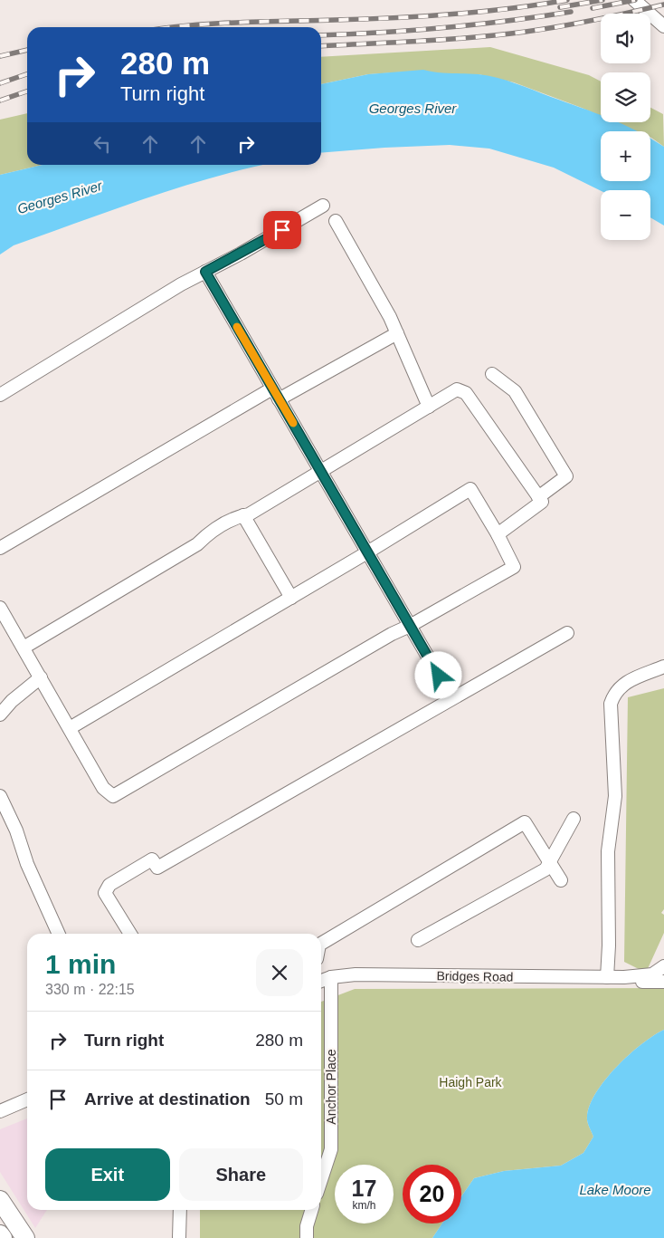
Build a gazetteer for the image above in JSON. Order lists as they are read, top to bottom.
{
  "streets": {
    "street": ["Bridges Road", "Anchor Place"]
  },
  "crossings": [
    ["Bridges Road", "Anchor Place"]
  ],
  "water": ["Georges River", "Lake Moore"],
  "parks": ["Haigh Park"],
  "page": {
    "map_buttons": ["+", "−"],
    "turn": ["280 m", "Turn right"],
    "heading": ["1 min", "330 m · 22:15"],
    "list": [
      {
        "name": "Turn right",
        "value": "280 m"
      },
      {
        "name": "Arrive at destination",
        "value": "50 m"
      }
    ],
    "buttons": ["Exit", "Share"],
    "speed": "17 km/h",
    "limit": "20"
  }
}
